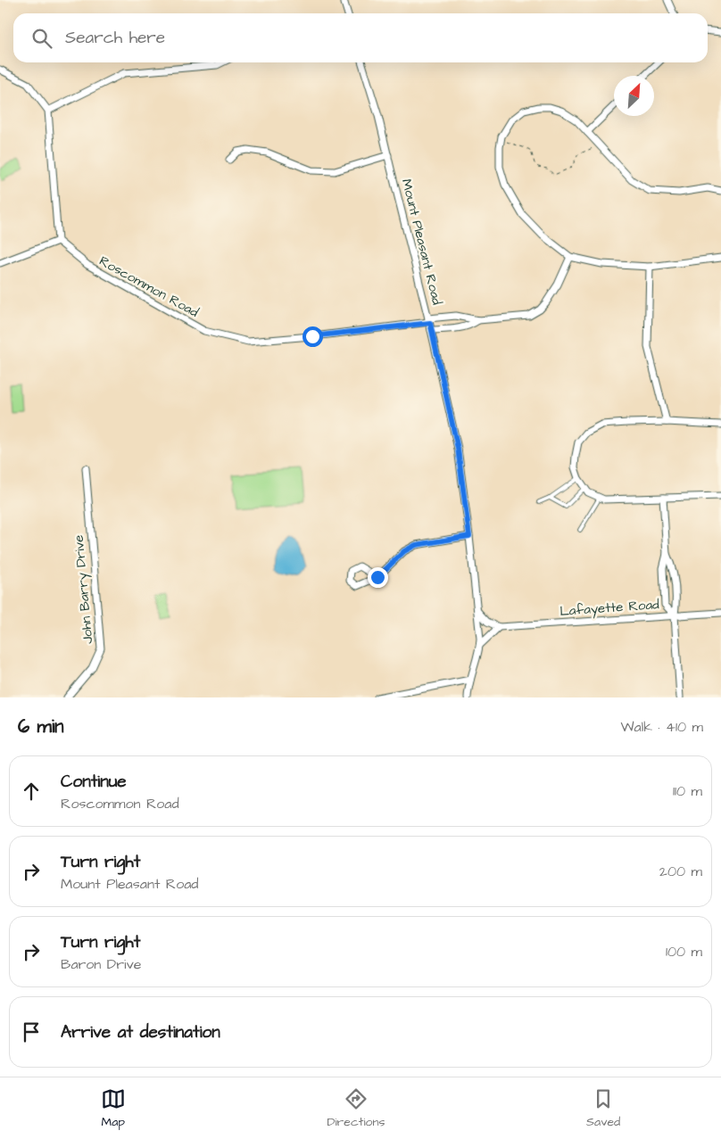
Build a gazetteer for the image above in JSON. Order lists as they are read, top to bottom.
{
  "streets": {
    "street": [
      "Mount Pleasant Road",
      "Roscommon Road",
      "John Barry Drive",
      "Lafayette Road"
    ]
  },
  "crossings": [
    ["Mount Pleasant Road", "Roscommon Road"]
  ],
  "north": "top right",
  "page": {
    "search": "Search here",
    "heading": ["6 min", "Walk · 410 m"],
    "list": [
      ["Continue", "Roscommon Road", "110 m"],
      ["Turn right", "Mount Pleasant Road", "200 m"],
      ["Turn right", "Baron Drive", "100 m"],
      "Arrive at destination"
    ],
    "nav": ["Map", "Directions", "Saved"]
  }
}
